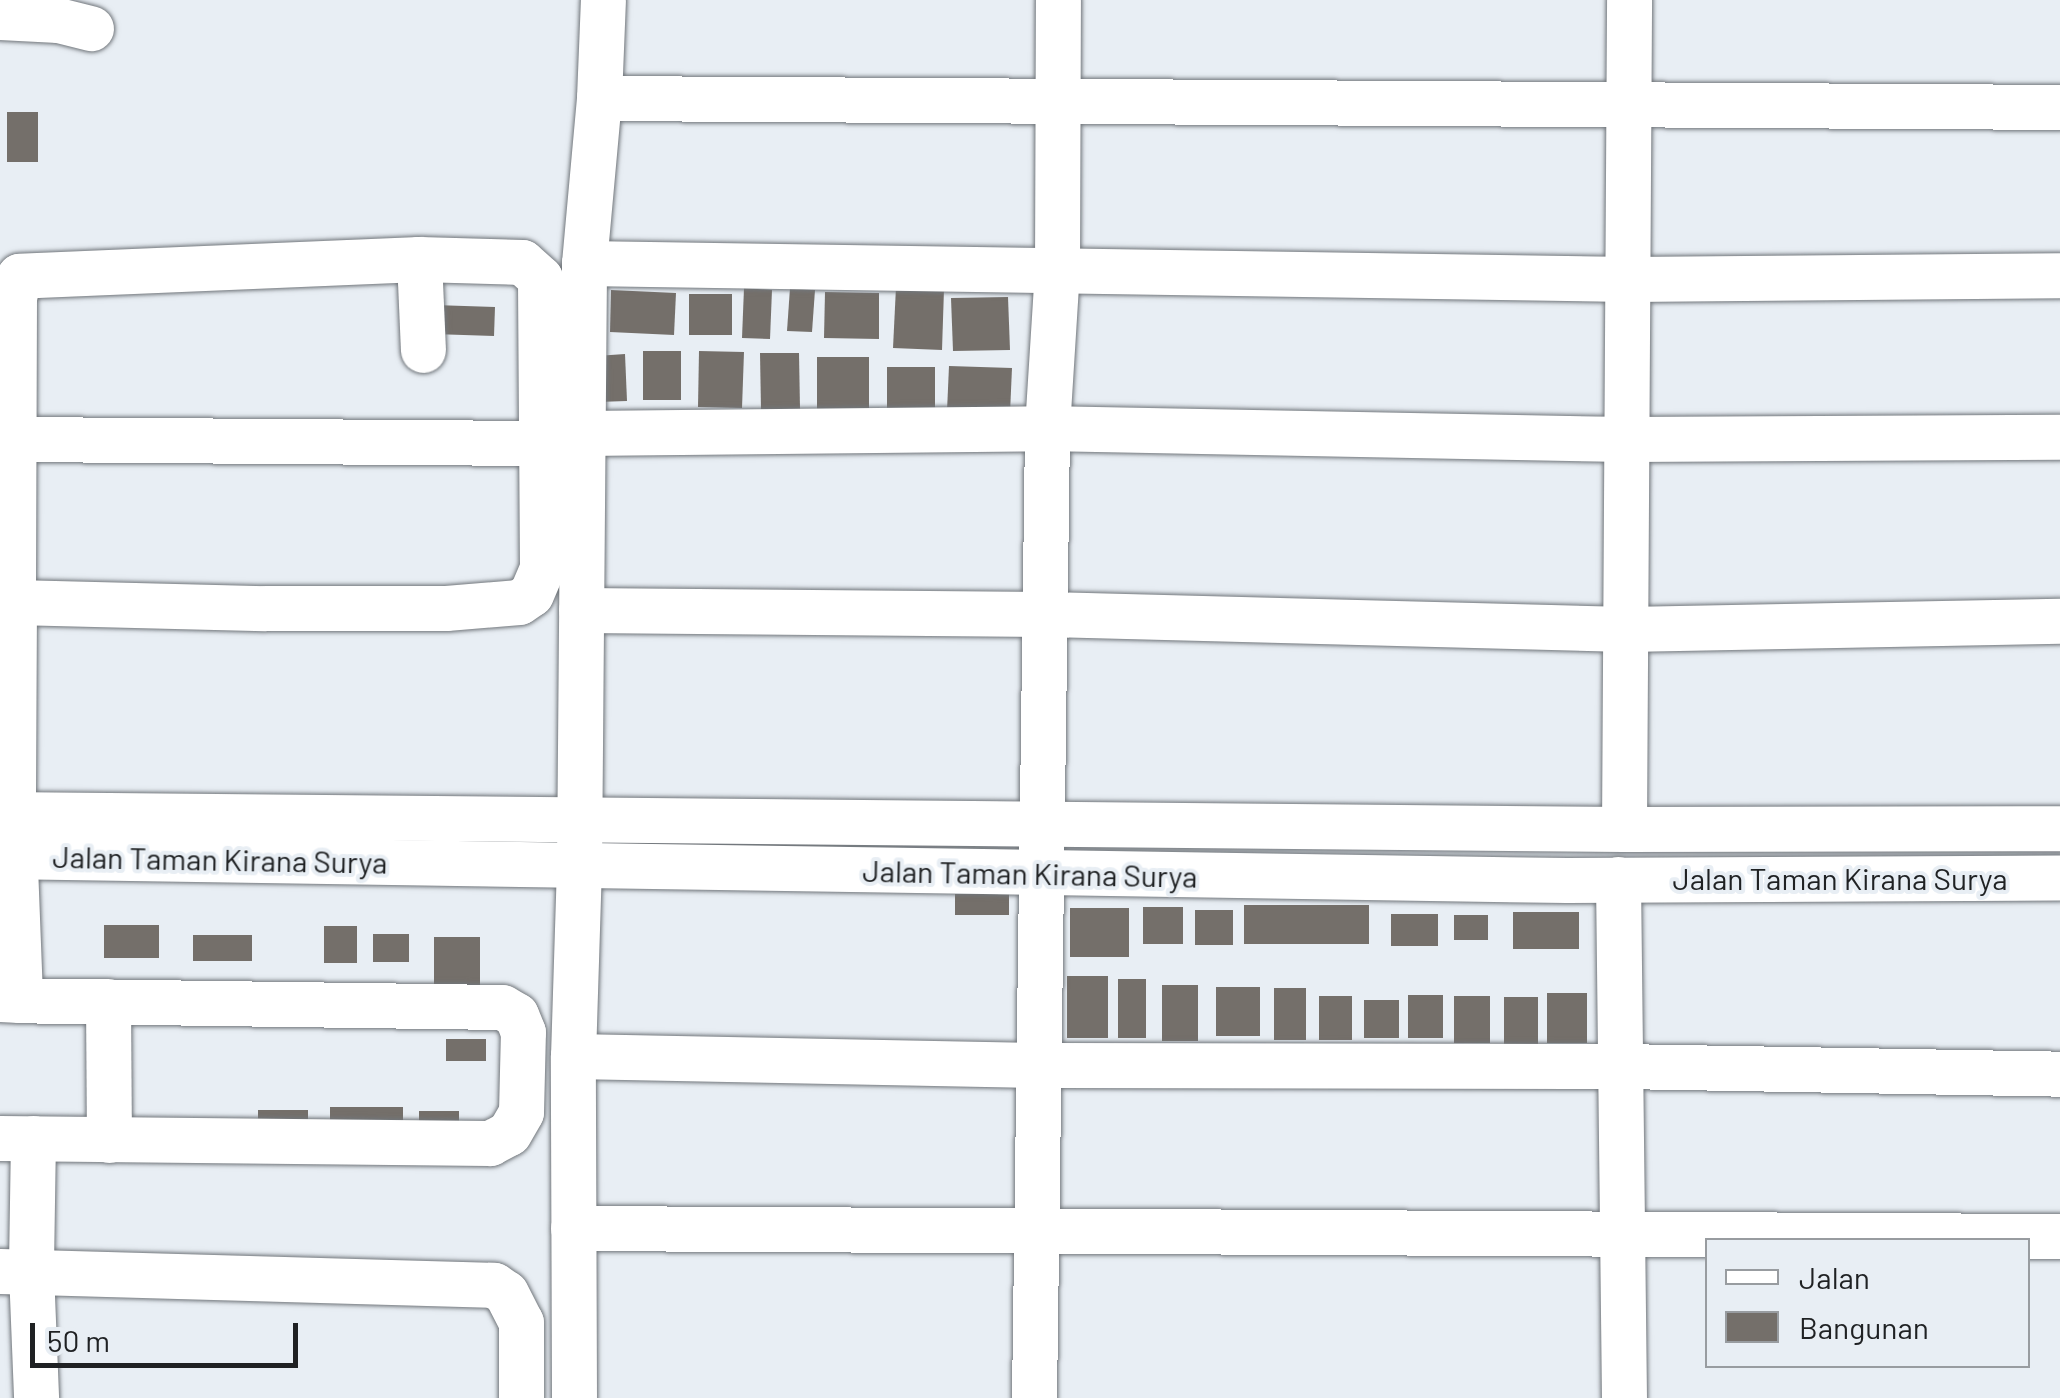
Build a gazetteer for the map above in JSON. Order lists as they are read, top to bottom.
{
  "streets": {
    "street": ["Jalan Taman Kirana Surya"]
  },
  "legend": ["Jalan", "Bangunan"],
  "scale_bar": "50 m"
}
